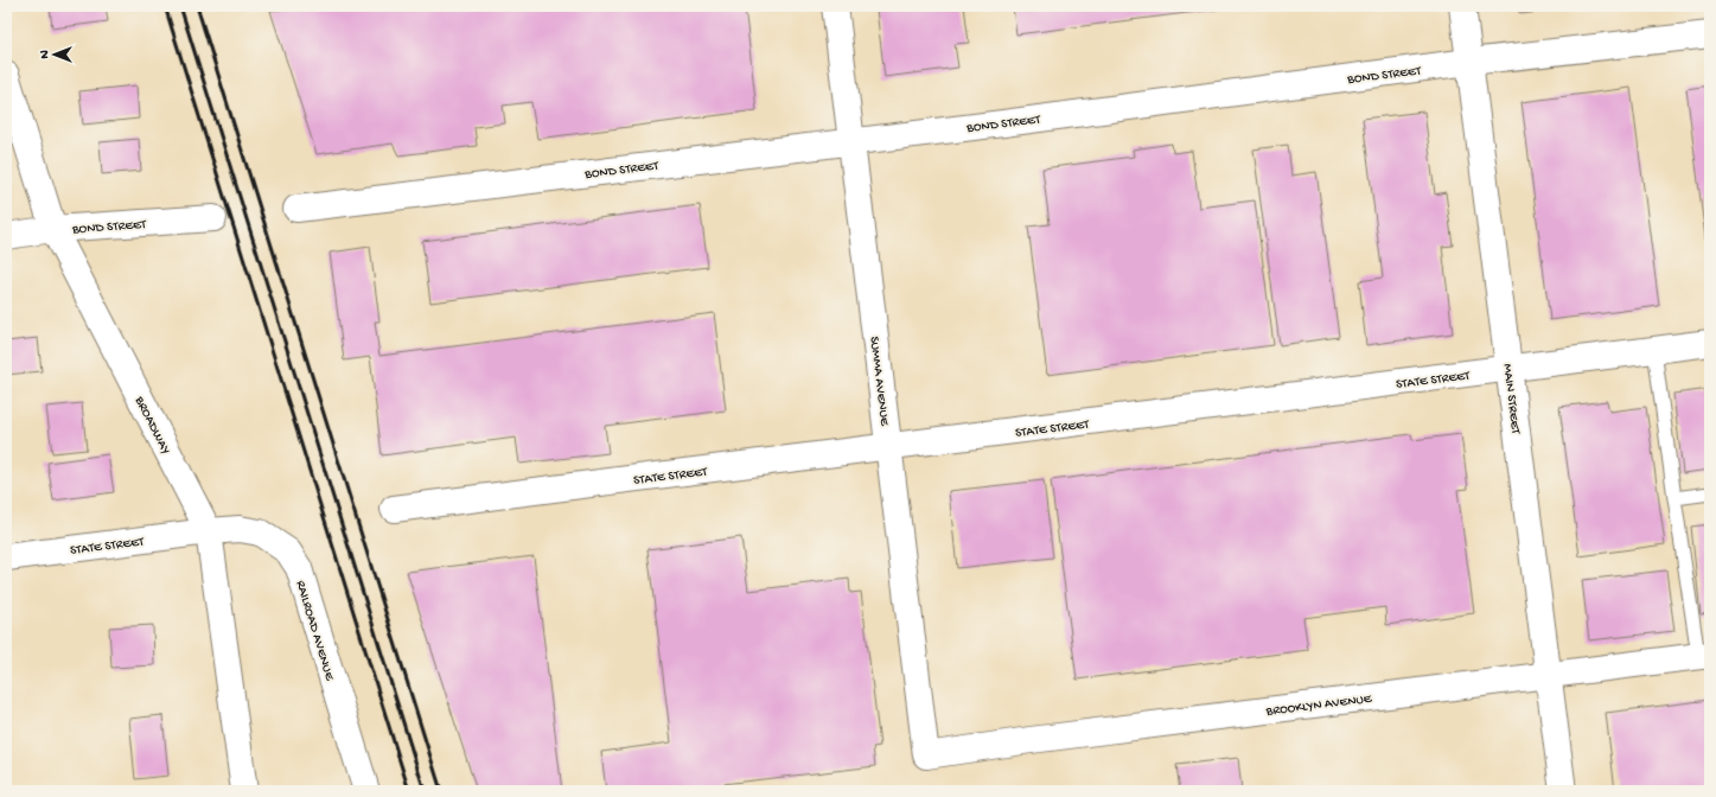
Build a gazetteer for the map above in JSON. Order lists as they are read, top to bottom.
{
  "streets": {
    "street": [
      "BOND STREET",
      "STATE STREET",
      "SUMMA AVENUE",
      "MAIN STREET",
      "BROADWAY",
      "RAILROAD AVENUE",
      "BROOKLYN AVENUE"
    ]
  },
  "crossings": [
    ["BOND STREET", "SUMMA AVENUE"],
    ["BOND STREET", "MAIN STREET"],
    ["BOND STREET", "BROADWAY"],
    ["STATE STREET", "SUMMA AVENUE"],
    ["STATE STREET", "MAIN STREET"],
    ["STATE STREET", "BROADWAY"],
    ["STATE STREET", "RAILROAD AVENUE"],
    ["SUMMA AVENUE", "BROOKLYN AVENUE"],
    ["MAIN STREET", "BROOKLYN AVENUE"],
    ["BROADWAY", "RAILROAD AVENUE"]
  ],
  "north": "left"
}
